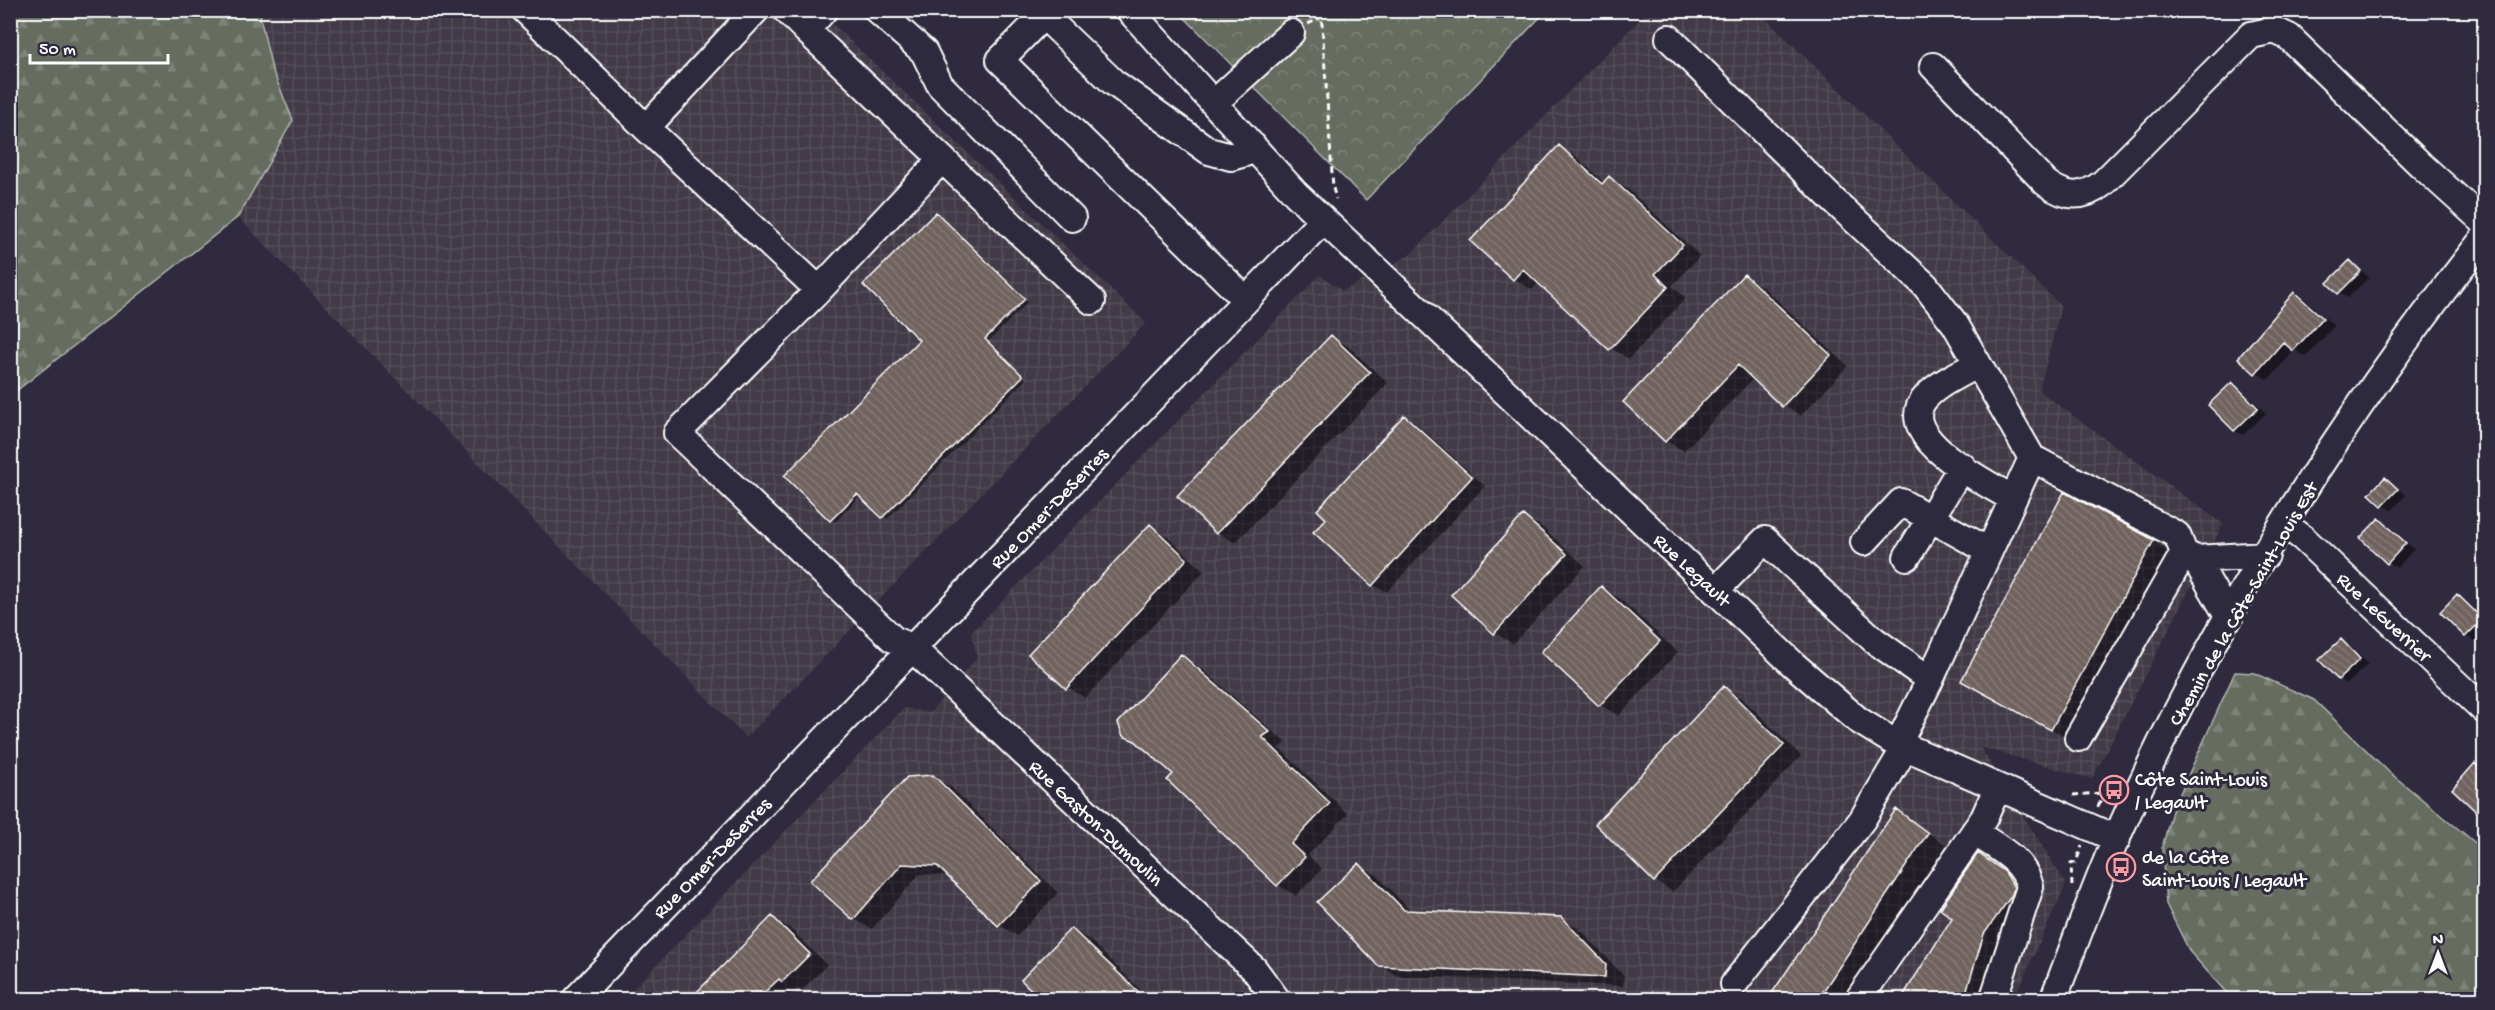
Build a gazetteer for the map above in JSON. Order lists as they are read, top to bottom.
{
  "streets": {
    "street": [
      "Rue Omer-DeSerres",
      "Rue Legault",
      "Chemin de la Côte-Saint-Louis Est",
      "Rue LeGuerrier",
      "Rue Gaston-Dumoulin"
    ]
  },
  "crossings": [
    ["Rue Omer-DeSerres", "Rue Legault"],
    ["Rue Omer-DeSerres", "Rue Gaston-Dumoulin"],
    ["Rue Legault", "Chemin de la Côte-Saint-Louis Est"],
    ["Chemin de la Côte-Saint-Louis Est", "Rue LeGuerrier"]
  ],
  "places": {
    "bus stop": ["Côte Saint-Louis / Legault", "de la Côte Saint-Louis / Legault"]
  },
  "scale_bar": "50 m",
  "north": "top"
}
